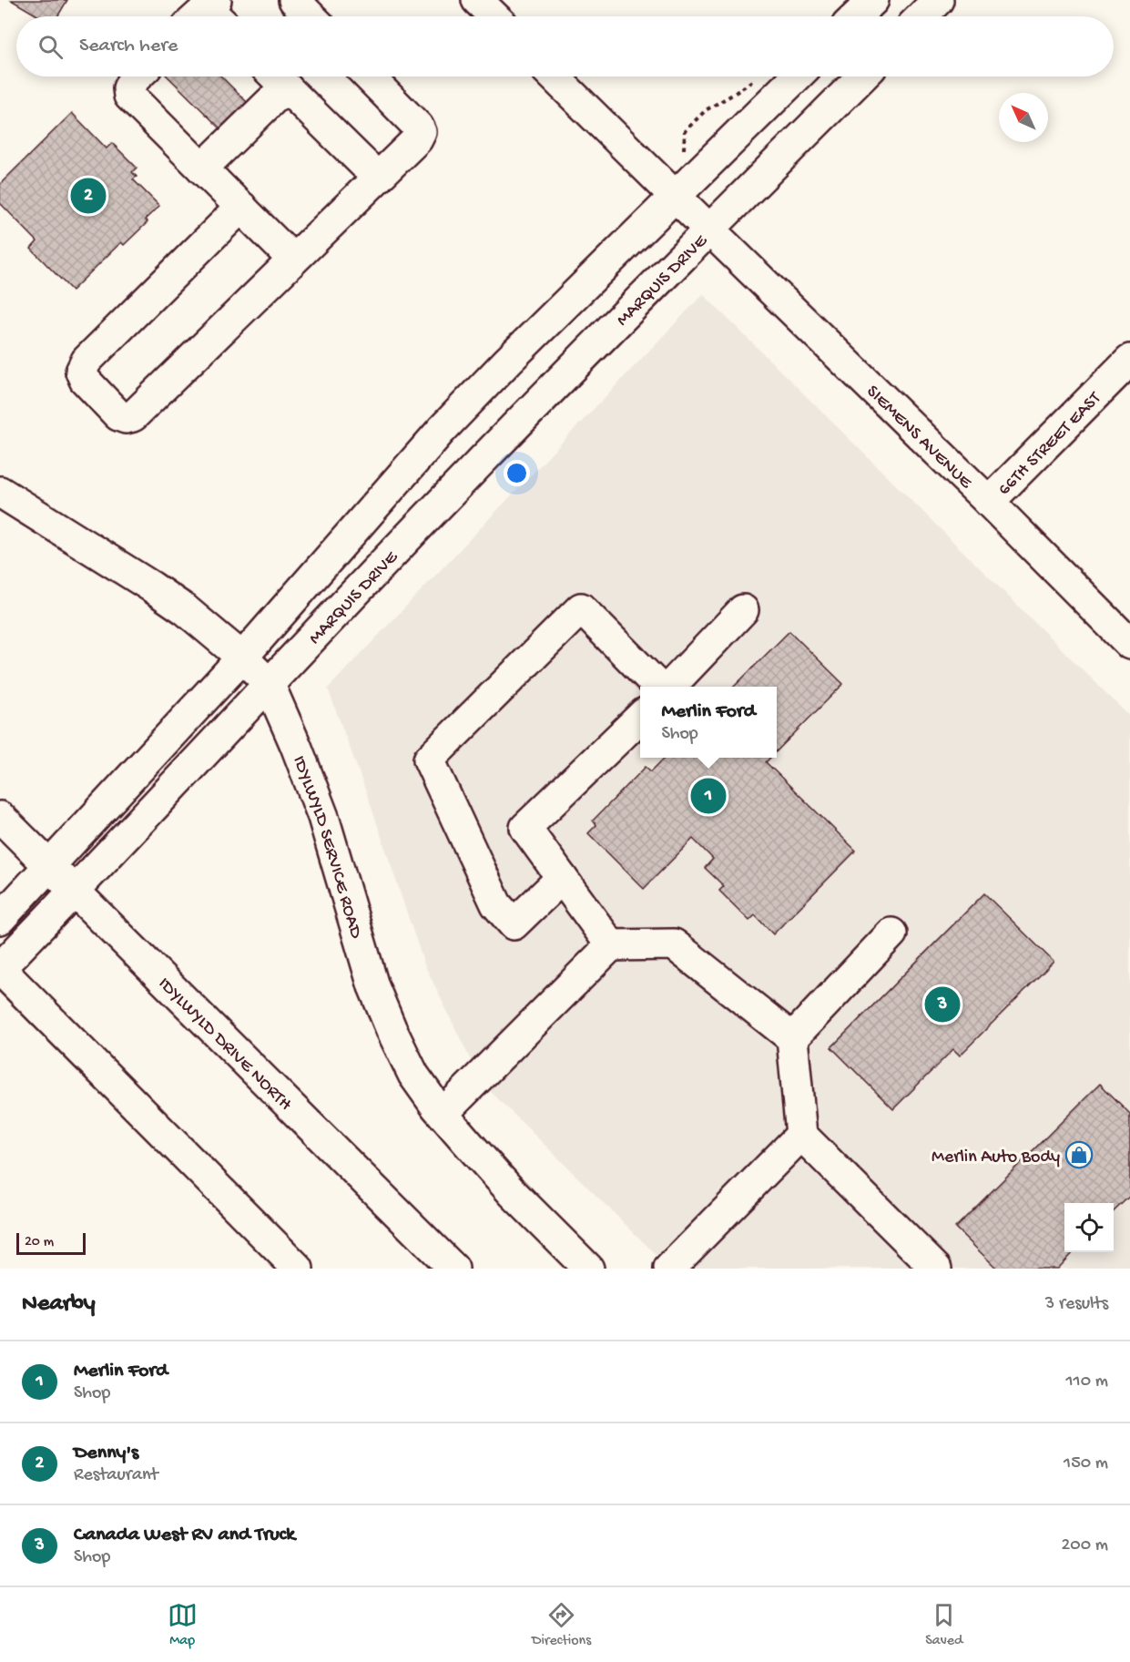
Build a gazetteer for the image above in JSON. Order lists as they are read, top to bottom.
{
  "streets": {
    "main road": [
      "MARQUIS DRIVE",
      "SIEMENS AVENUE",
      "66TH STREET EAST",
      "IDYLWYLD SERVICE ROAD",
      "IDYLWYLD DRIVE NORTH"
    ]
  },
  "crossings": [
    ["MARQUIS DRIVE", "SIEMENS AVENUE"],
    ["MARQUIS DRIVE", "IDYLWYLD SERVICE ROAD"],
    ["MARQUIS DRIVE", "IDYLWYLD DRIVE NORTH"],
    ["SIEMENS AVENUE", "66TH STREET EAST"]
  ],
  "places": {
    "shop": ["Merlin Auto Body"]
  },
  "scale_bar": "20 m",
  "north": "top left",
  "page": {
    "search": "Search here",
    "pins": ["2", "1", "3"],
    "popup": ["Merlin Ford", "Shop"],
    "scale": "20 m",
    "heading": ["Nearby", "3 results"],
    "list": [
      {
        "mark": "1",
        "name": "Merlin Ford",
        "note": "Shop",
        "value": "110 m"
      },
      {
        "mark": "2",
        "name": "Denny's",
        "note": "Restaurant",
        "value": "150 m"
      },
      {
        "mark": "3",
        "name": "Canada West RV and Truck",
        "note": "Shop",
        "value": "200 m"
      }
    ],
    "nav": ["Map", "Directions", "Saved"]
  }
}
